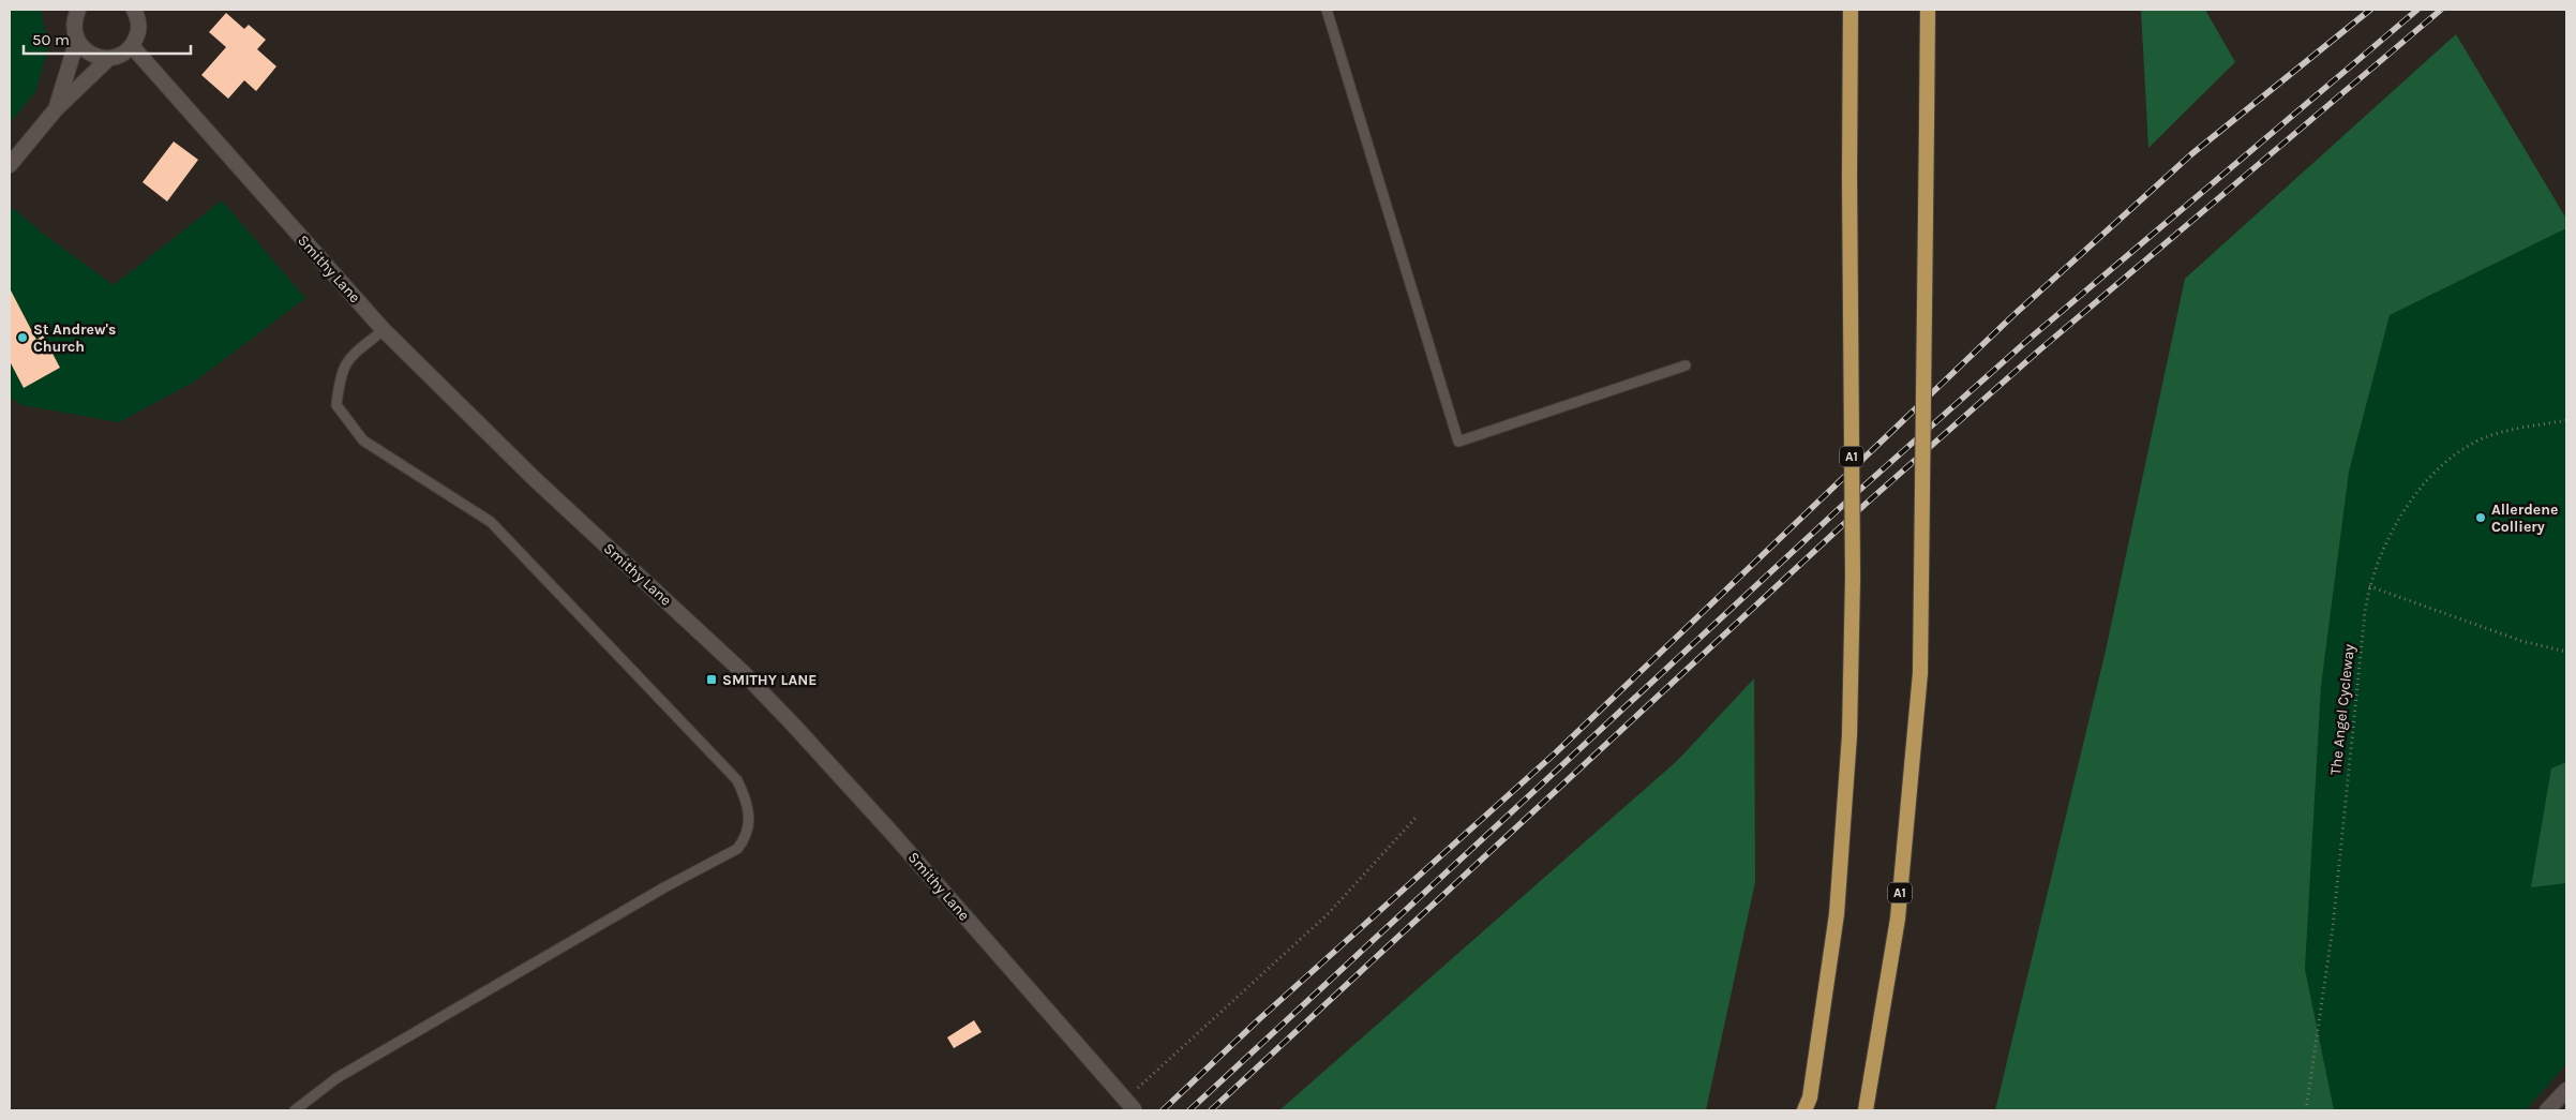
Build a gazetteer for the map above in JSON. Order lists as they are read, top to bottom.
{
  "streets": {
    "highway": ["A1"],
    "street": ["Smithy Lane"],
    "path": ["The Angel Cycleway"]
  },
  "places": {
    "other": ["St Andrew's Church", "Allerdene Colliery"],
    "transit": ["SMITHY LANE"]
  },
  "scale_bar": "50 m"
}
